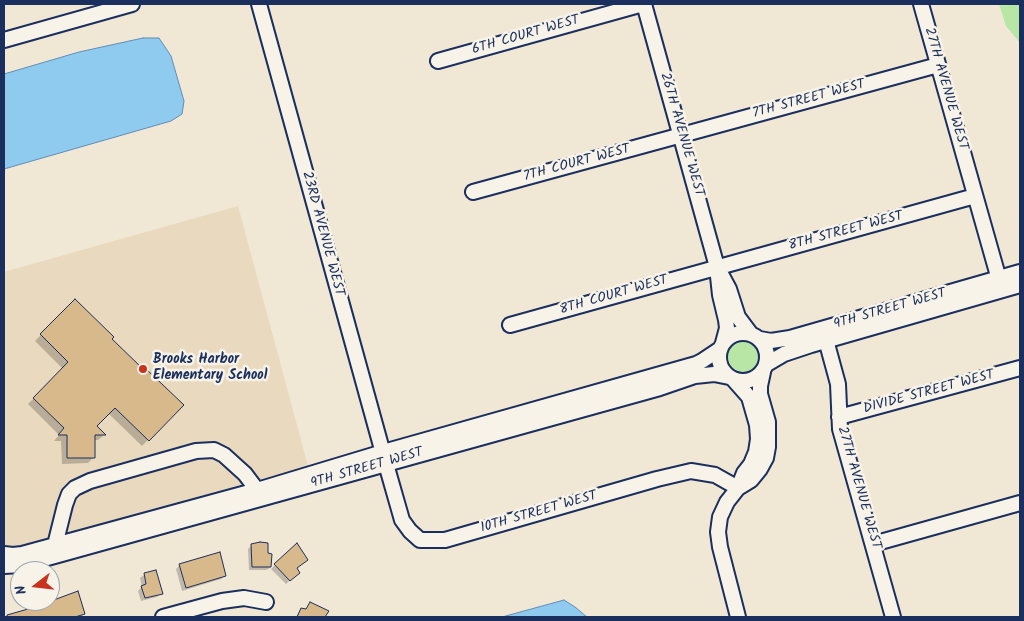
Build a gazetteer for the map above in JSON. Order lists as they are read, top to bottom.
{
  "streets": {
    "street": [
      "6TH COURT WEST",
      "27TH AVENUE WEST",
      "7TH STREET WEST",
      "26TH AVENUE WEST",
      "7TH COURT WEST",
      "8TH STREET WEST",
      "23RD AVENUE WEST",
      "8TH COURT WEST",
      "9TH STREET WEST",
      "DIVIDE STREET WEST",
      "10TH STREET WEST"
    ]
  },
  "crossings": [
    ["6TH COURT WEST", "26TH AVENUE WEST"],
    ["27TH AVENUE WEST", "7TH STREET WEST"],
    ["27TH AVENUE WEST", "8TH STREET WEST"],
    ["27TH AVENUE WEST", "9TH STREET WEST"],
    ["27TH AVENUE WEST", "DIVIDE STREET WEST"],
    ["7TH STREET WEST", "26TH AVENUE WEST"],
    ["7TH STREET WEST", "7TH COURT WEST"],
    ["26TH AVENUE WEST", "7TH COURT WEST"],
    ["26TH AVENUE WEST", "8TH STREET WEST"],
    ["26TH AVENUE WEST", "8TH COURT WEST"],
    ["26TH AVENUE WEST", "9TH STREET WEST"],
    ["8TH STREET WEST", "8TH COURT WEST"],
    ["23RD AVENUE WEST", "9TH STREET WEST"],
    ["23RD AVENUE WEST", "10TH STREET WEST"],
    ["9TH STREET WEST", "10TH STREET WEST"]
  ],
  "places": ["Brooks Harbor Elementary School"],
  "north": "left"
}
